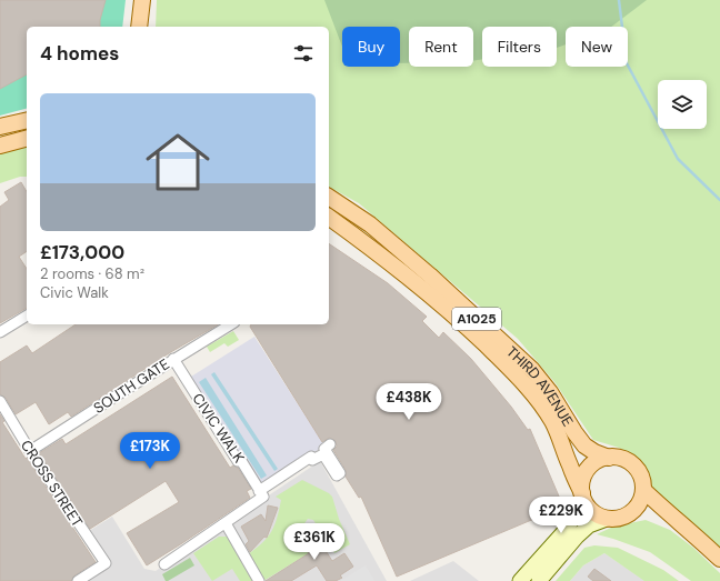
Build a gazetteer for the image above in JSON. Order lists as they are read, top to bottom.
{
  "streets": {
    "main road": ["A1025", "THIRD AVENUE"],
    "street": ["SOUTH GATE", "CIVIC WALK", "CROSS STREET"]
  },
  "crossings": [
    ["A1025", "THIRD AVENUE"],
    ["SOUTH GATE", "CIVIC WALK"],
    ["SOUTH GATE", "CROSS STREET"]
  ],
  "page": {
    "chip": [
      "Buy",
      "Rent",
      "Filters",
      "New"
    ],
    "heading": "4 homes",
    "list": [
      {
        "name": "£173,000",
        "note": "2 rooms · 68 m² · Civic Walk"
      }
    ],
    "price": [
      "£438K",
      "£173K",
      "£229K",
      "£361K"
    ]
  }
}
